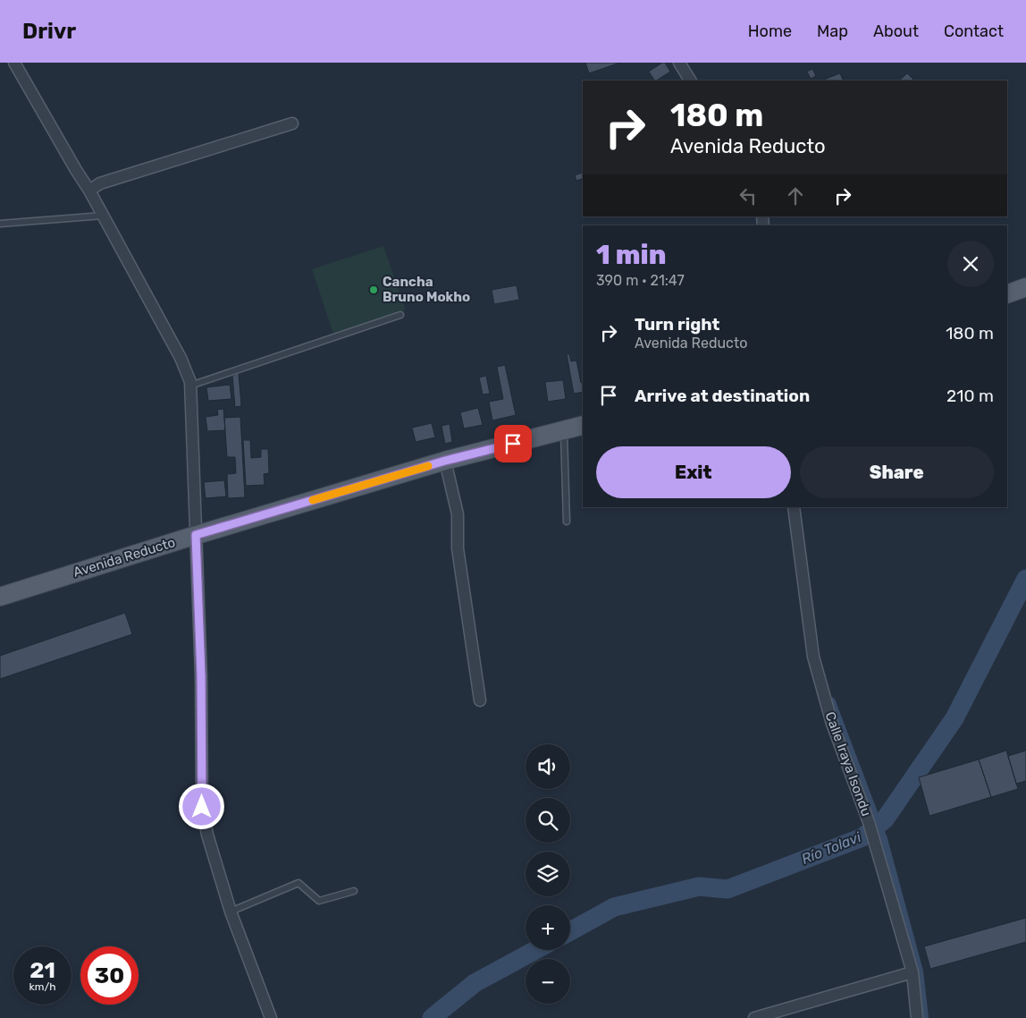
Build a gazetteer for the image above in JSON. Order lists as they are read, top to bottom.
{
  "streets": {
    "main road": ["Avenida Reducto"],
    "street": ["Calle Iraya Isondu"]
  },
  "water": ["Río Tolavi"],
  "places": ["Cancha Bruno Mokho"],
  "page": {
    "header": "Drivr",
    "nav": [
      "Home",
      "Map",
      "About",
      "Contact"
    ],
    "turn": ["180 m", "Avenida Reducto"],
    "heading": ["1 min", "390 m · 21:47"],
    "list": [
      {
        "name": "Turn right",
        "note": "Avenida Reducto",
        "value": "180 m"
      },
      {
        "name": "Arrive at destination",
        "value": "210 m"
      }
    ],
    "buttons": ["Exit", "Share"],
    "map_buttons": ["+", "−"],
    "speed": "21 km/h",
    "limit": "30"
  }
}
